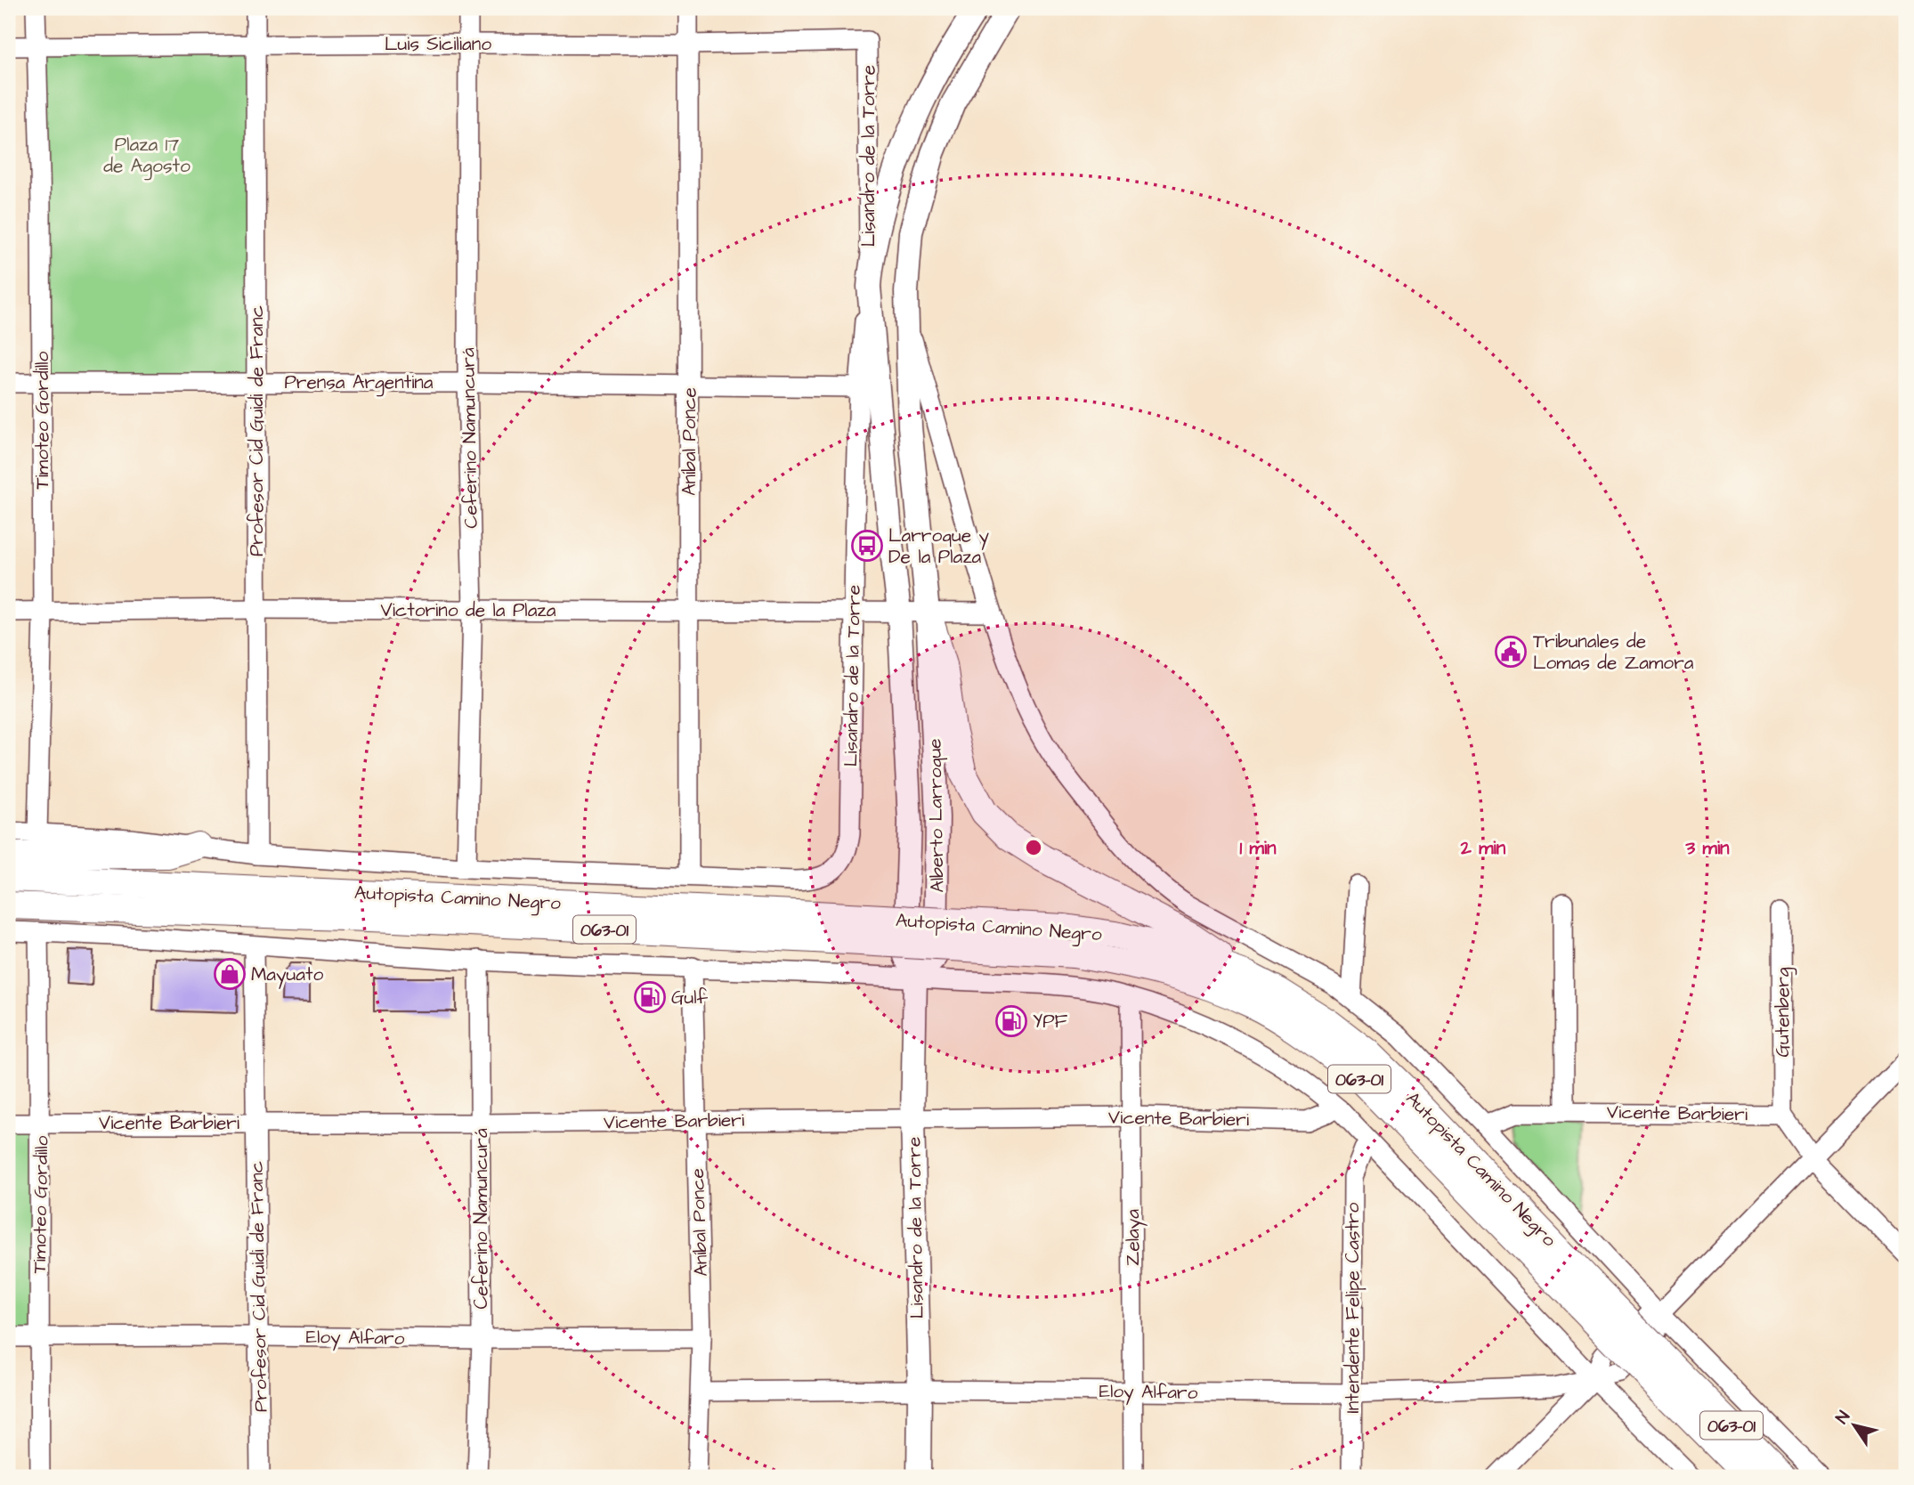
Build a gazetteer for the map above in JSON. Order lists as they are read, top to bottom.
{
  "streets": {
    "highway": ["Autopista Camino Negro", "063-01"],
    "main road": ["Lisandro de la Torre", "Alberto Larroque"],
    "street": [
      "Luis Siciliano",
      "Prensa Argentina",
      "Timoteo Gordillo",
      "Profesor Cid Guidi de Franc",
      "Ceferino Namuncurá",
      "Aníbal Ponce",
      "Victorino de la Plaza",
      "Gutenberg",
      "Vicente Barbieri",
      "Zelaya",
      "Intendente Felipe Castro",
      "Eloy Alfaro"
    ]
  },
  "crossings": [
    ["Luis Siciliano", "Lisandro de la Torre"],
    ["Luis Siciliano", "Timoteo Gordillo"],
    ["Luis Siciliano", "Profesor Cid Guidi de Franc"],
    ["Luis Siciliano", "Ceferino Namuncurá"],
    ["Luis Siciliano", "Aníbal Ponce"],
    ["Lisandro de la Torre", "Prensa Argentina"],
    ["Lisandro de la Torre", "Aníbal Ponce"],
    ["Lisandro de la Torre", "Victorino de la Plaza"],
    ["Lisandro de la Torre", "Alberto Larroque"],
    ["Lisandro de la Torre", "Vicente Barbieri"],
    ["Lisandro de la Torre", "Eloy Alfaro"],
    ["Prensa Argentina", "Timoteo Gordillo"],
    ["Prensa Argentina", "Profesor Cid Guidi de Franc"],
    ["Prensa Argentina", "Ceferino Namuncurá"],
    ["Prensa Argentina", "Aníbal Ponce"],
    ["Timoteo Gordillo", "Victorino de la Plaza"],
    ["Timoteo Gordillo", "Vicente Barbieri"],
    ["Timoteo Gordillo", "Eloy Alfaro"],
    ["Profesor Cid Guidi de Franc", "Victorino de la Plaza"],
    ["Profesor Cid Guidi de Franc", "Vicente Barbieri"],
    ["Profesor Cid Guidi de Franc", "Eloy Alfaro"],
    ["Ceferino Namuncurá", "Victorino de la Plaza"],
    ["Ceferino Namuncurá", "Vicente Barbieri"],
    ["Ceferino Namuncurá", "Eloy Alfaro"],
    ["Aníbal Ponce", "Victorino de la Plaza"],
    ["Aníbal Ponce", "Vicente Barbieri"],
    ["Aníbal Ponce", "Eloy Alfaro"],
    ["Victorino de la Plaza", "Alberto Larroque"],
    ["Gutenberg", "Vicente Barbieri"],
    ["Vicente Barbieri", "Zelaya"],
    ["Zelaya", "Eloy Alfaro"],
    ["Intendente Felipe Castro", "Eloy Alfaro"]
  ],
  "parks": ["Plaza 17 de Agosto"],
  "places": {
    "bus stop": ["Larroque y De la Plaza"],
    "public building": ["Tribunales de Lomas de Zamora"],
    "shop": ["Mayuato"],
    "fuel station": ["Gulf", "YPF"]
  },
  "north": "top left",
  "rings": ["1 min", "2 min", "3 min"]
}
